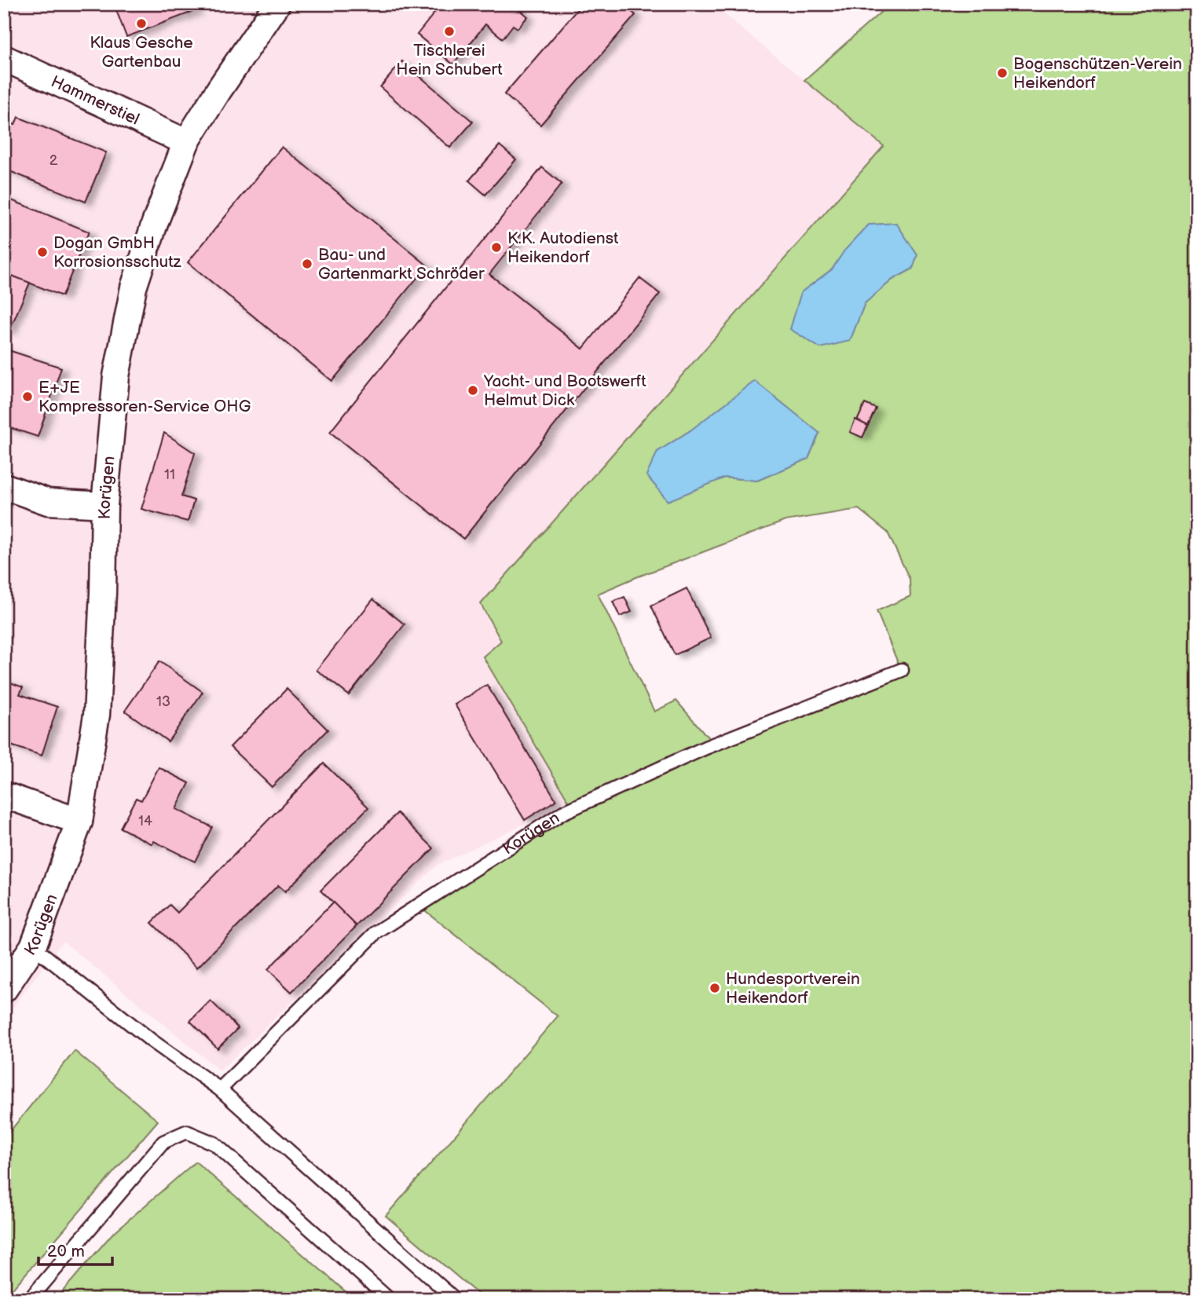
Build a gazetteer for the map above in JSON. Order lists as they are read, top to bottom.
{
  "streets": {
    "street": ["Hammerstiel", "Korügen"]
  },
  "crossings": [
    ["Hammerstiel", "Korügen"]
  ],
  "places": [
    "Klaus Gesche Gartenbau",
    "Tischlerei Hein Schubert",
    "Bogenschützen-Verein Heikendorf",
    "K.K. Autodienst Heikendorf",
    "Dogan GmbH Korrosionsschutz",
    "Bau- und Gartenmarkt Schröder",
    "Yacht- und Bootswerft Helmut Dick",
    "E+JE Kompressoren-Service OHG",
    "Hundesportverein Heikendorf"
  ],
  "house_numbers": [
    "2",
    "11",
    "13",
    "14"
  ],
  "scale_bar": "20 m"
}
